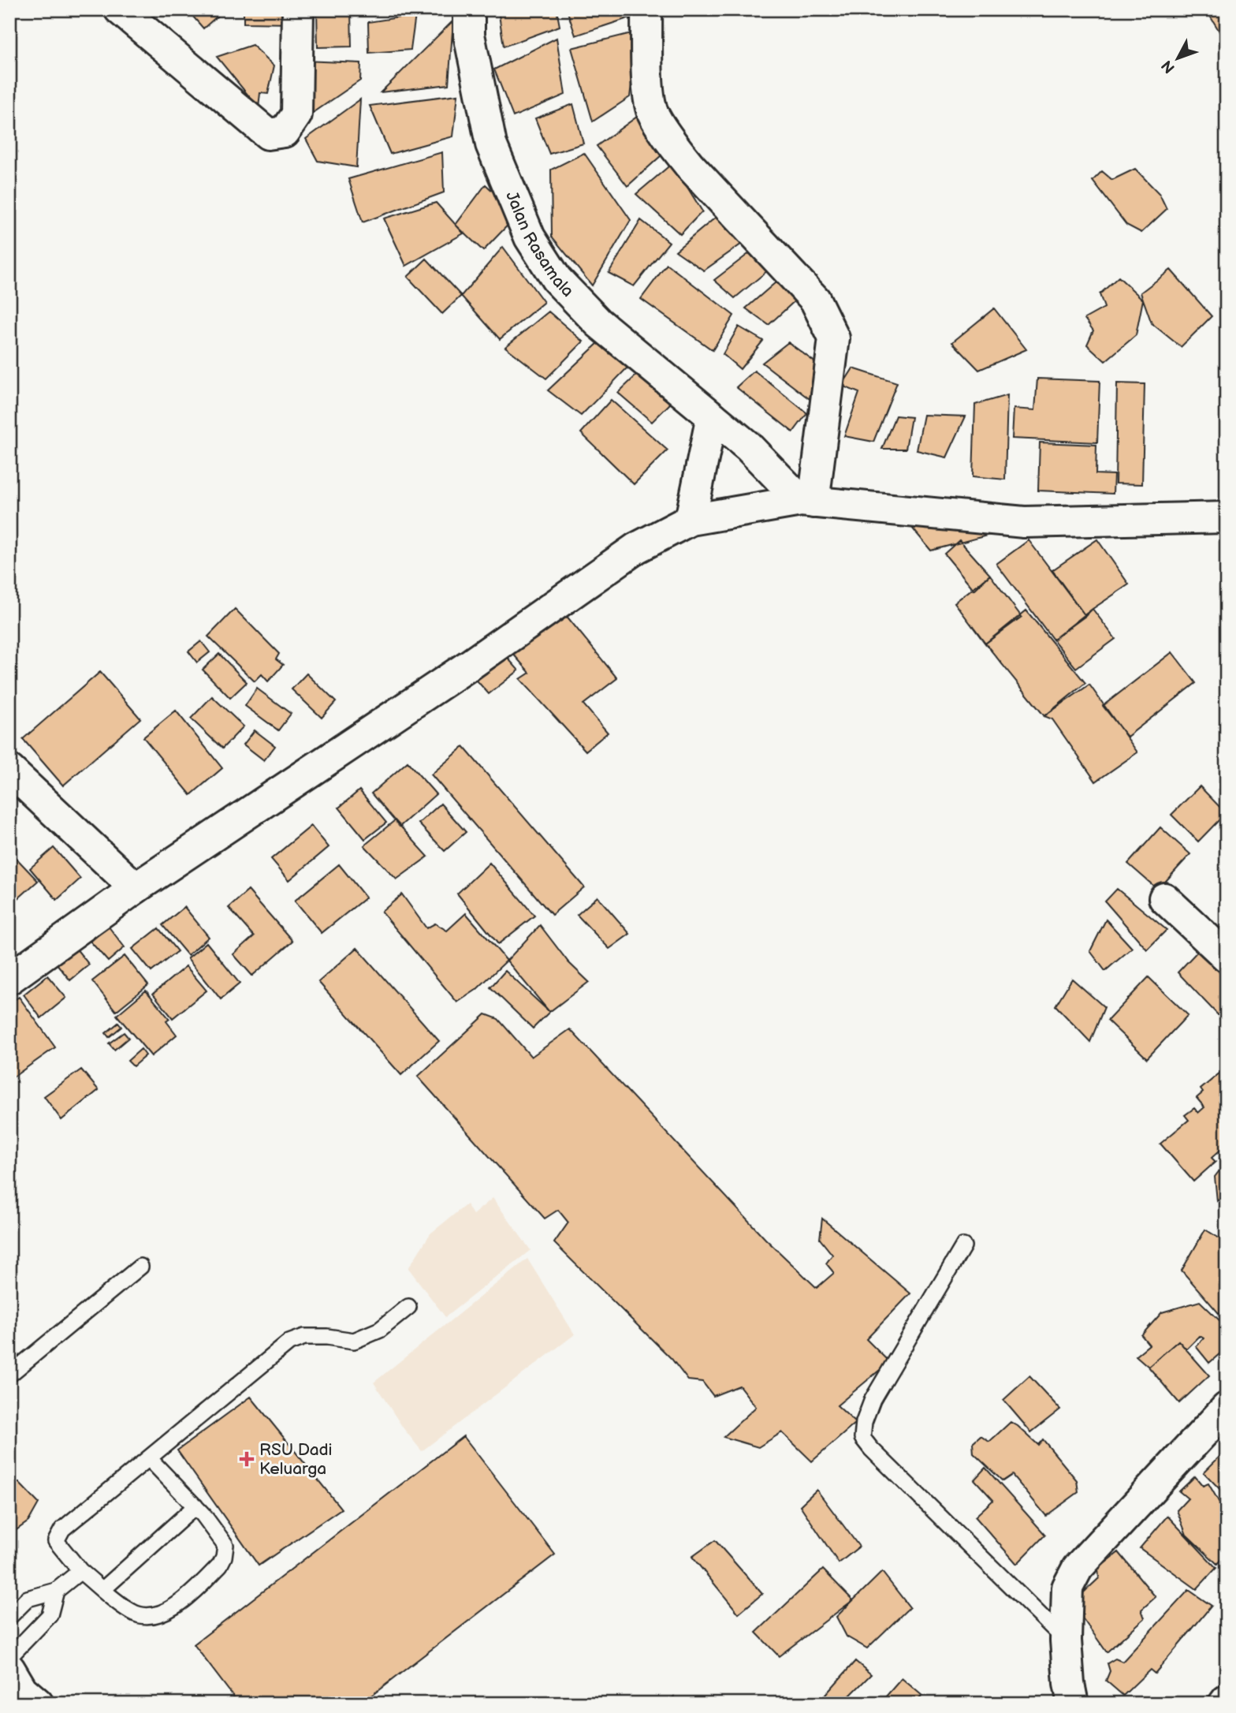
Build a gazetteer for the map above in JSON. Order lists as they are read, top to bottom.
{
  "streets": {
    "street": ["Jalan Rasamala"]
  },
  "places": {
    "health": ["RSU Dadi Keluarga"]
  },
  "north": "bottom left"
}
